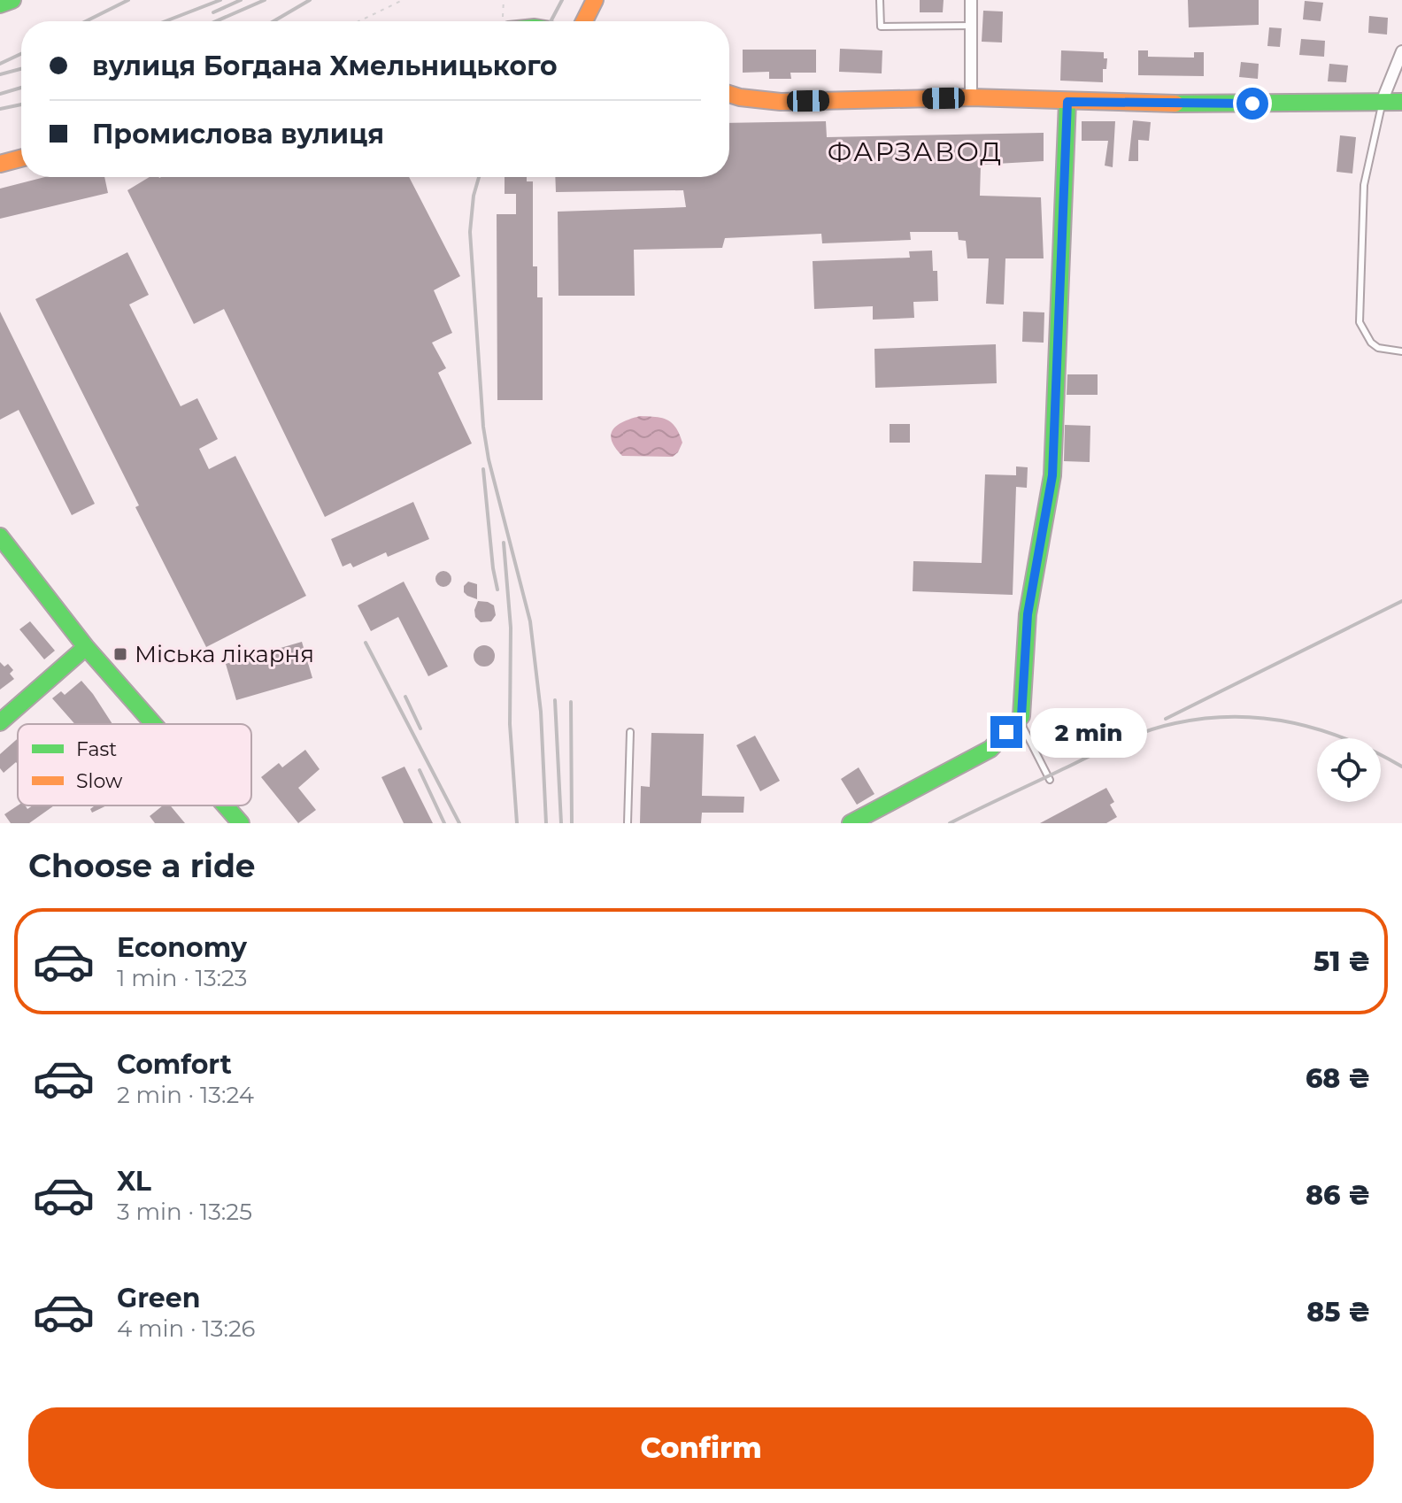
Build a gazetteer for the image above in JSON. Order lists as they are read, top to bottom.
{
  "districts": ["ФАРЗАВОД"],
  "places": {
    "transit": ["Міська лікарня"]
  },
  "legend": ["Fast", "Slow"],
  "page": {
    "banner": ["вулиця Богдана Хмельницького", "Промислова вулиця"],
    "bubble": "2 min",
    "heading": "Choose a ride",
    "list": [
      {
        "name": "Economy",
        "note": "1 min · 13:23",
        "value": "51 ₴"
      },
      {
        "name": "Comfort",
        "note": "2 min · 13:24",
        "value": "68 ₴"
      },
      {
        "name": "XL",
        "note": "3 min · 13:25",
        "value": "86 ₴"
      },
      {
        "name": "Green",
        "note": "4 min · 13:26",
        "value": "85 ₴"
      }
    ],
    "buttons": "Confirm"
  }
}
